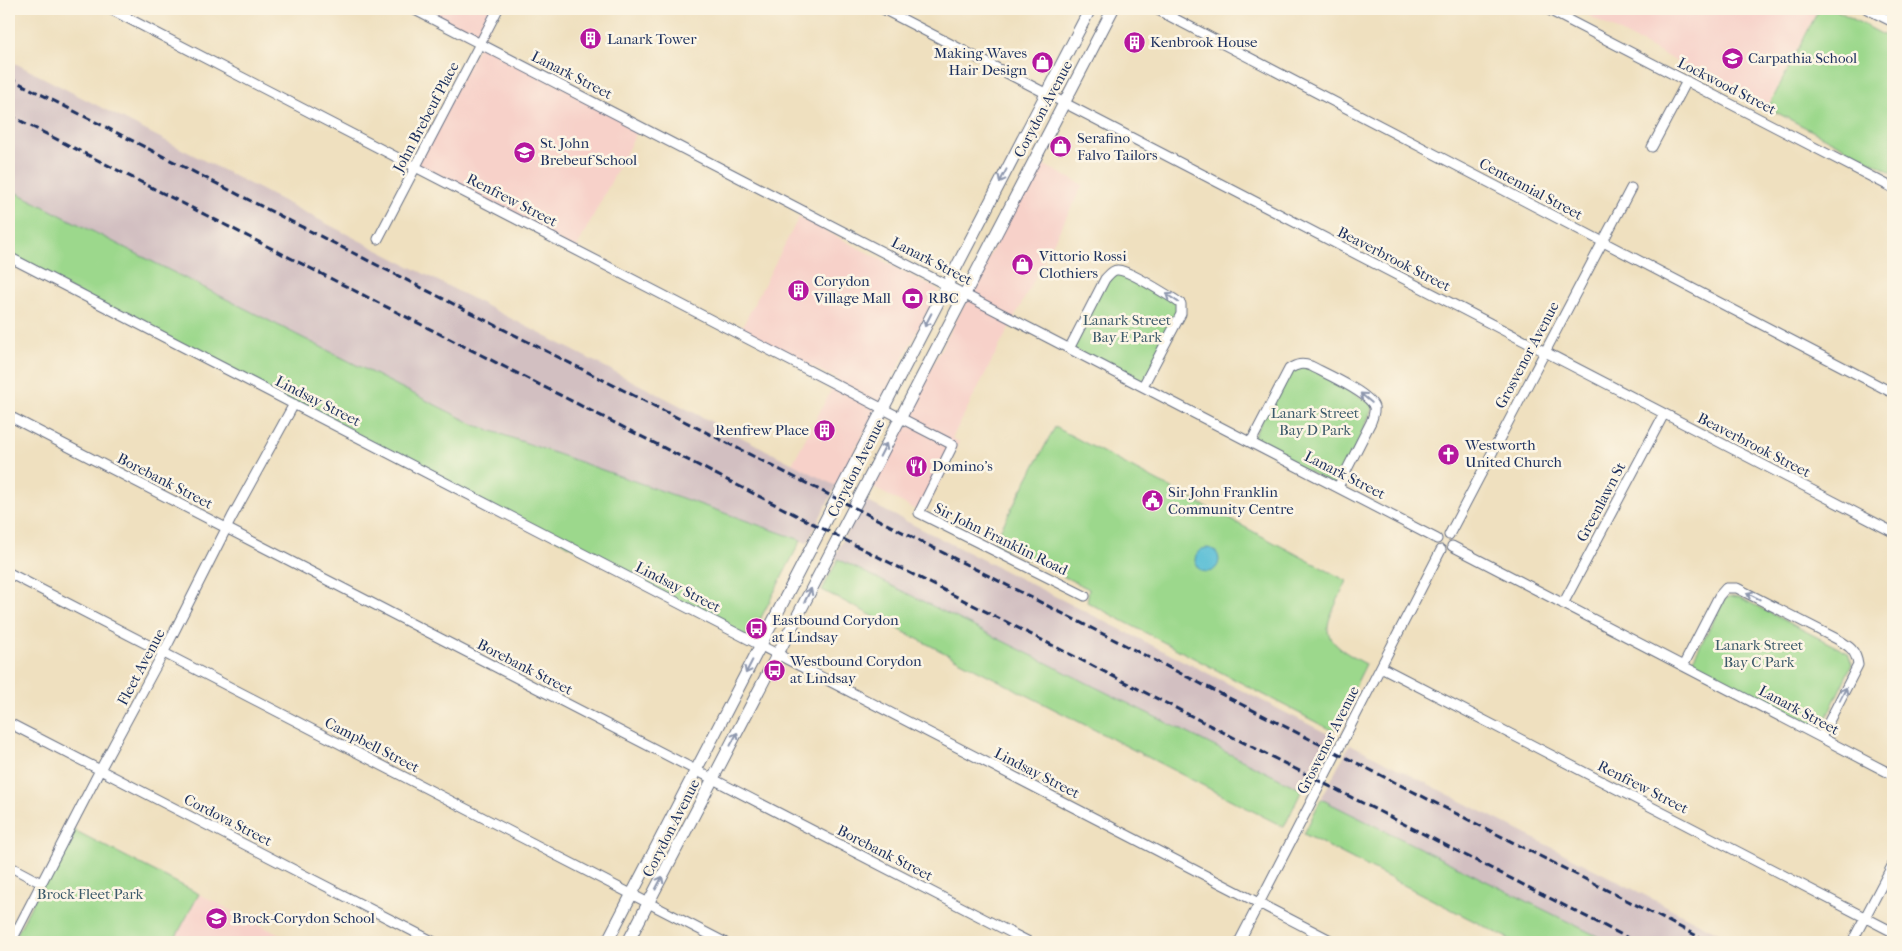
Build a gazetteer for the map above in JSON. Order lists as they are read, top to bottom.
{
  "streets": {
    "main road": ["Corydon Avenue"],
    "street": [
      "Lanark Street",
      "Lockwood Street",
      "John Brebeuf Place",
      "Centennial Street",
      "Renfrew Street",
      "Beaverbrook Street",
      "Grosvenor Avenue",
      "Lindsay Street",
      "Borebank Street",
      "Greenlawn St",
      "Sir John Franklin Road",
      "Fleet Avenue",
      "Campbell Street",
      "Cordova Street"
    ]
  },
  "crossings": [
    ["Lanark Street", "Corydon Avenue"],
    ["Lanark Street", "John Brebeuf Place"],
    ["Lanark Street", "Grosvenor Avenue"],
    ["Lanark Street", "Greenlawn St"],
    ["Corydon Avenue", "Renfrew Street"],
    ["Corydon Avenue", "Beaverbrook Street"],
    ["Corydon Avenue", "Lindsay Street"],
    ["Corydon Avenue", "Borebank Street"],
    ["Corydon Avenue", "Campbell Street"],
    ["John Brebeuf Place", "Renfrew Street"],
    ["Centennial Street", "Grosvenor Avenue"],
    ["Renfrew Street", "Grosvenor Avenue"],
    ["Renfrew Street", "Sir John Franklin Road"],
    ["Beaverbrook Street", "Grosvenor Avenue"],
    ["Beaverbrook Street", "Greenlawn St"],
    ["Grosvenor Avenue", "Lindsay Street"],
    ["Lindsay Street", "Fleet Avenue"],
    ["Borebank Street", "Fleet Avenue"],
    ["Fleet Avenue", "Campbell Street"],
    ["Fleet Avenue", "Cordova Street"]
  ],
  "parks": [
    "Lanark Street Bay E Park",
    "Lanark Street Bay D Park",
    "Lanark Street Bay C Park",
    "Brock Fleet Park"
  ],
  "places": {
    "building": [
      "Lanark Tower",
      "Kenbrook House",
      "Corydon Village Mall",
      "Renfrew Place"
    ],
    "school or university": ["Carpathia School", "St. John Brebeuf School", "Brock-Corydon School"],
    "shop": ["Making Waves Hair Design", "Serafino Falvo Tailors", "Vittorio Rossi Clothiers"],
    "bank": ["RBC"],
    "church": ["Westworth United Church"],
    "restaurant": ["Domino's"],
    "public building": ["Sir John Franklin Community Centre"],
    "bus stop": ["Eastbound Corydon at Lindsay", "Westbound Corydon at Lindsay"]
  }
}
